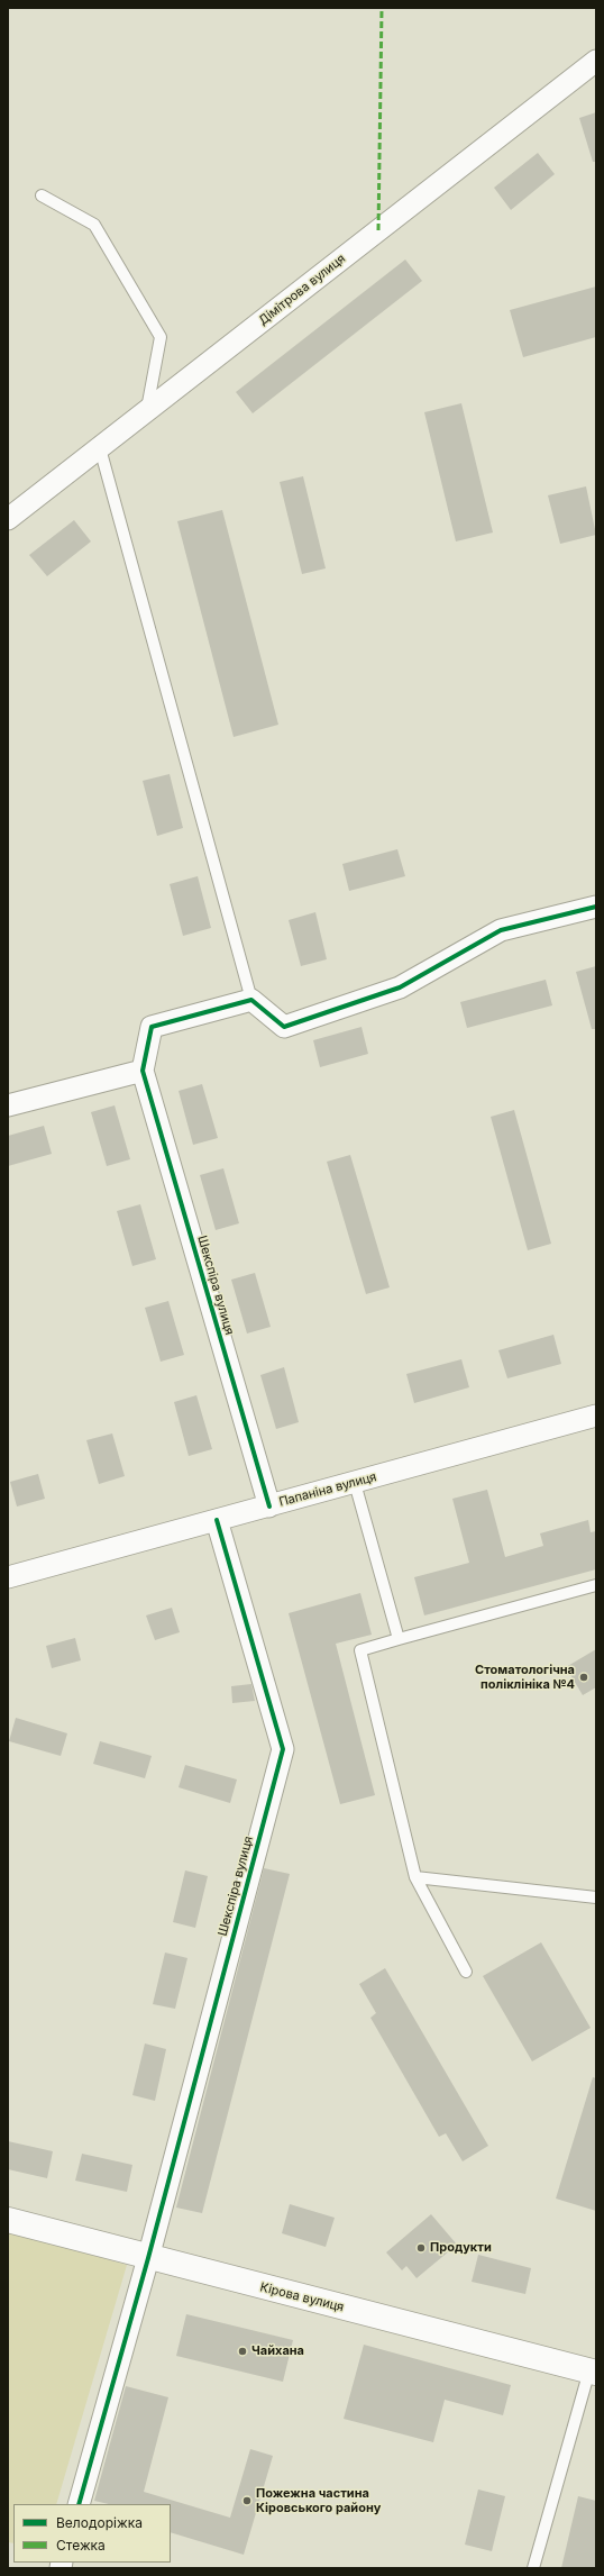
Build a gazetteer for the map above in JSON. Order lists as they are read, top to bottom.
{
  "streets": {
    "street": [
      "Дімітрова вулиця",
      "Шекспіра вулиця",
      "Папаніна вулиця",
      "Кірова вулиця"
    ]
  },
  "crossings": [
    ["Шекспіра вулиця", "Папаніна вулиця"],
    ["Шекспіра вулиця", "Кірова вулиця"]
  ],
  "places": [
    "Стоматологічна поліклініка №4",
    "Продукти",
    "Чайхана",
    "Пожежна частина Кіровського району"
  ],
  "legend": ["Велодоріжка", "Стежка"]
}
